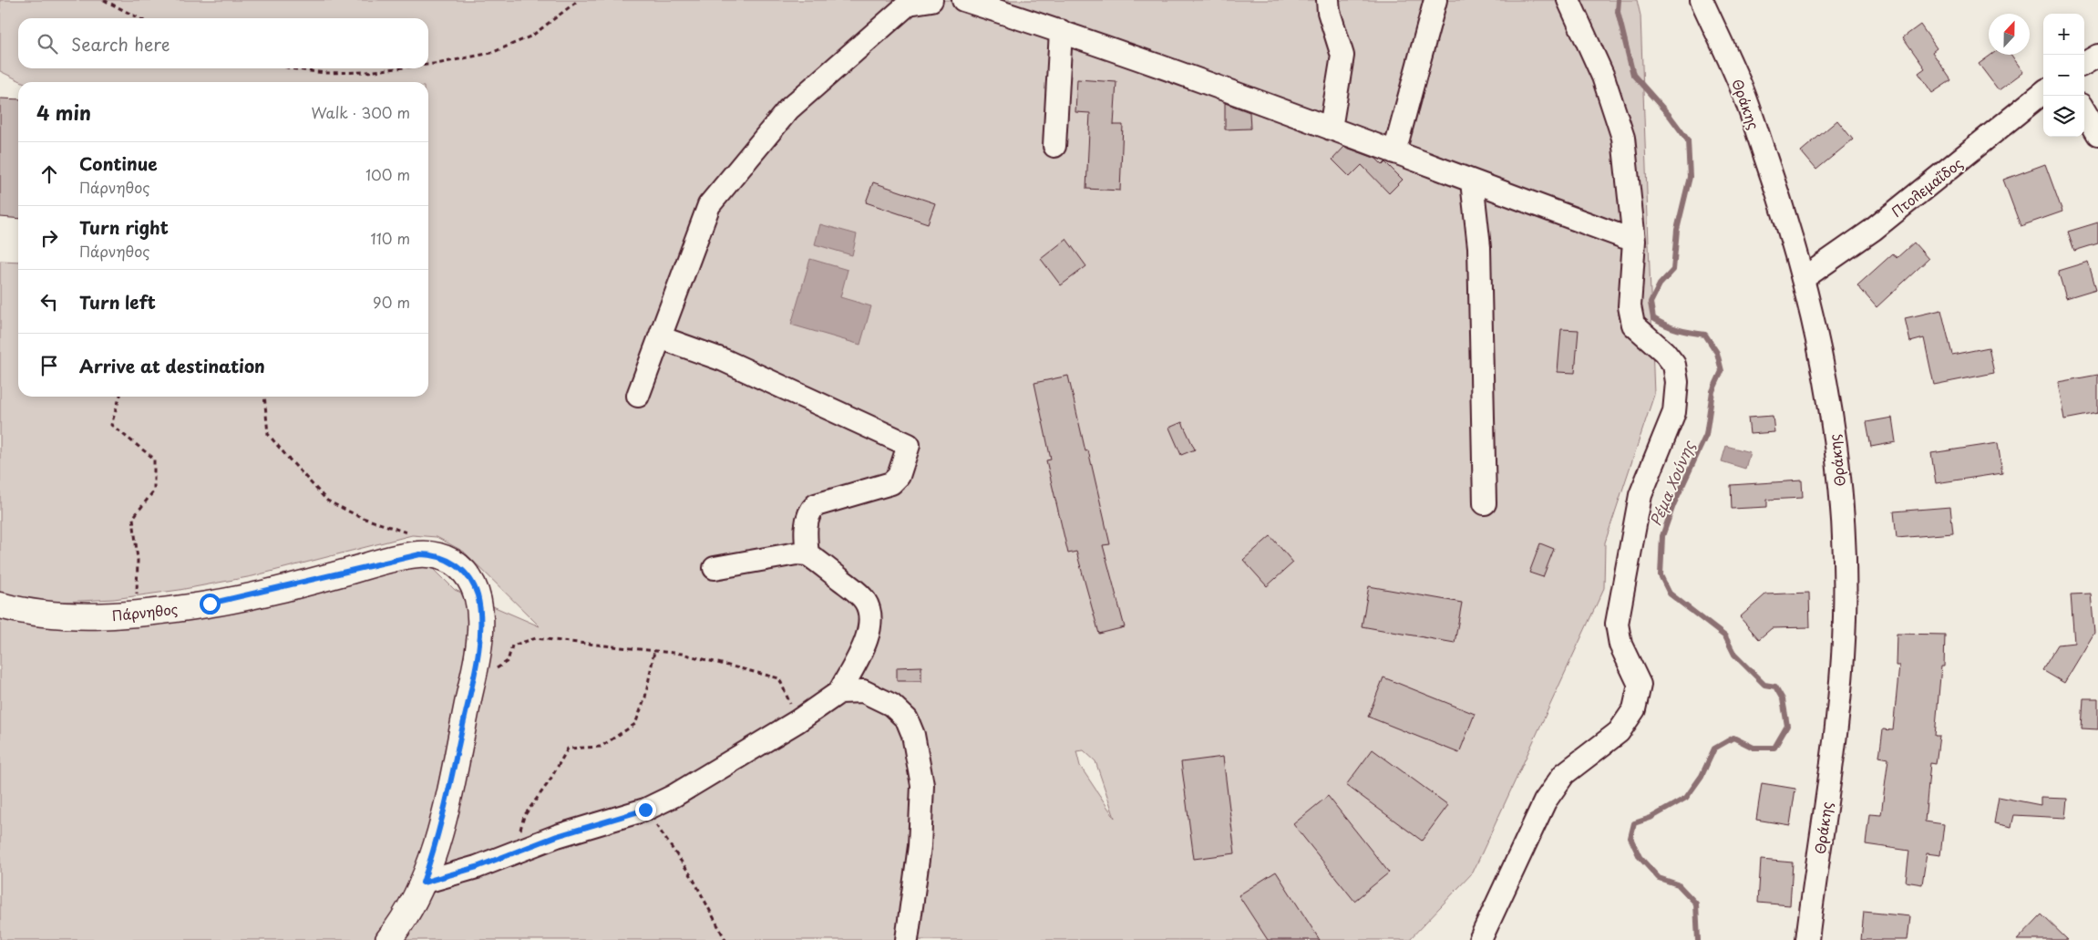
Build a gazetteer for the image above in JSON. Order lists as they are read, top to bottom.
{
  "streets": {
    "main road": ["Πάρνηθος"],
    "street": ["Θράκης", "Πτολεμαΐδος"]
  },
  "crossings": [
    ["Θράκης", "Πτολεμαΐδος"]
  ],
  "water": ["Ρέμα Χούνης"],
  "north": "top",
  "page": {
    "map_buttons": ["+", "−"],
    "search": "Search here",
    "heading": ["4 min", "Walk · 300 m"],
    "list": [
      ["Continue", "Πάρνηθος", "100 m"],
      ["Turn right", "Πάρνηθος", "110 m"],
      ["Turn left", "90 m"],
      "Arrive at destination"
    ]
  }
}
